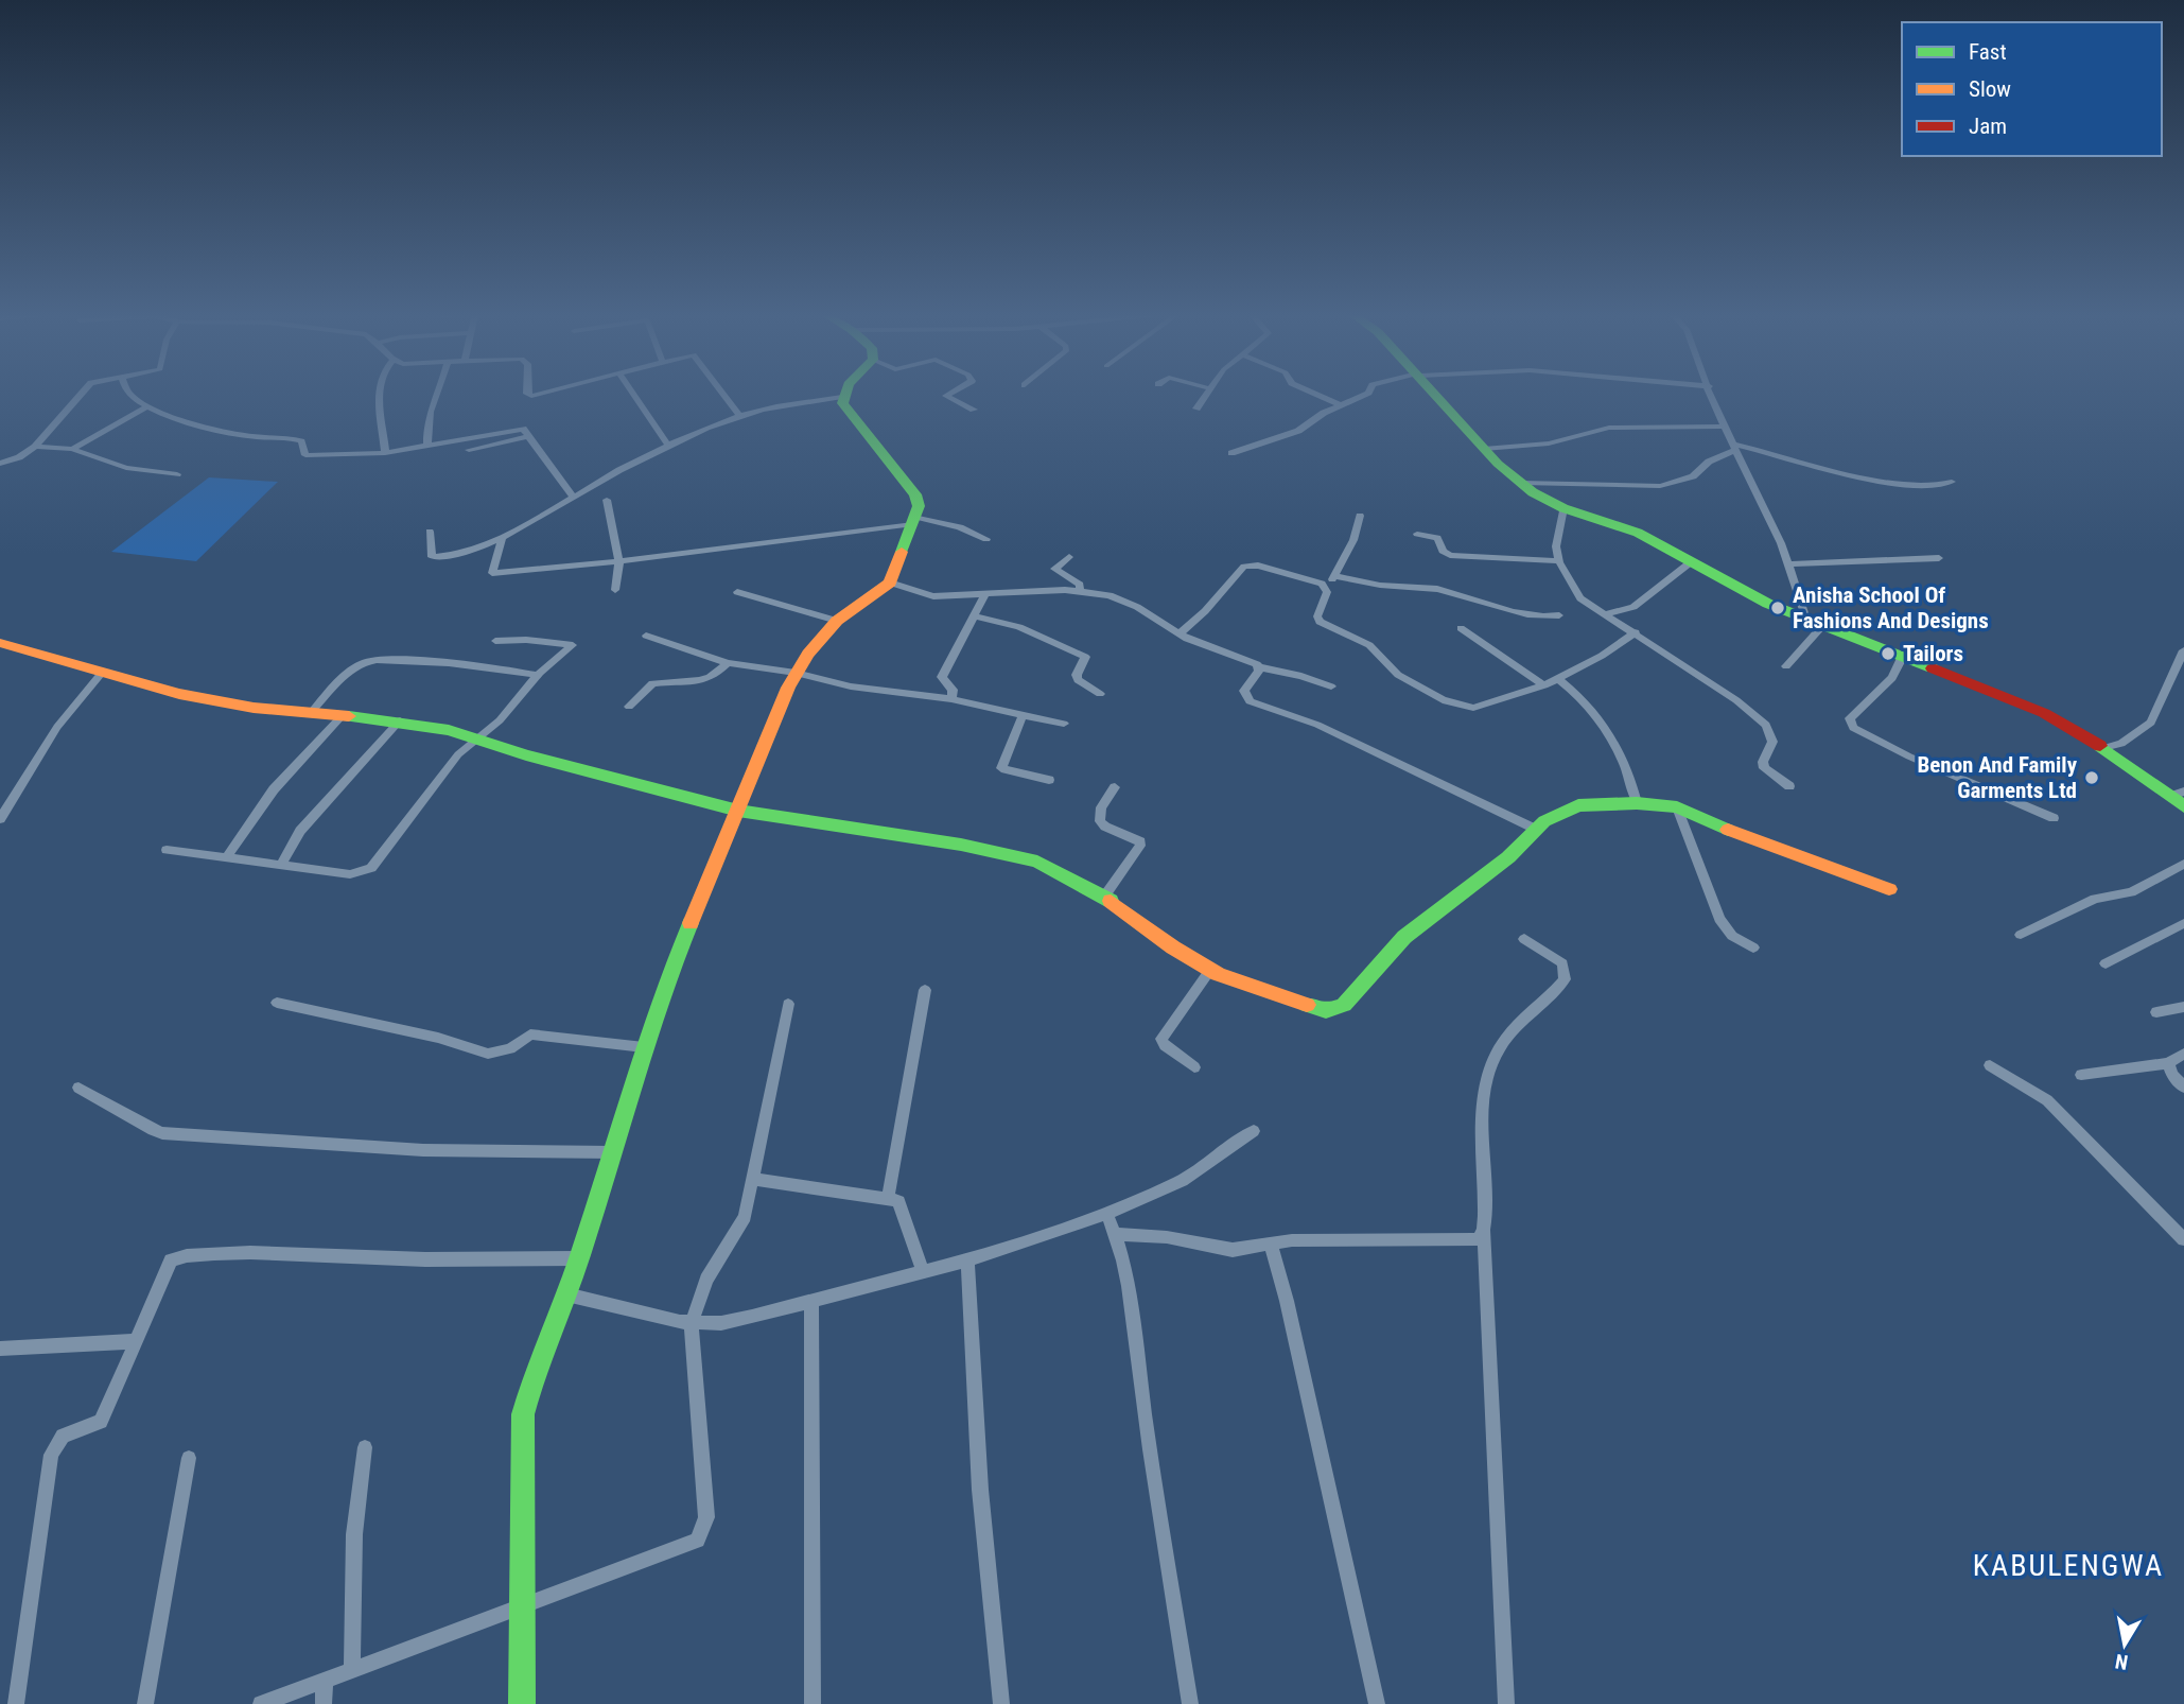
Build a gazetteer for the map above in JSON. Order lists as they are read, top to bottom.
{
  "districts": ["KABULENGWA"],
  "places": ["Anisha School Of Fashions And Designs", "Tailors", "Benon And Family Garments Ltd"],
  "legend": ["Fast", "Slow", "Jam"],
  "north": "bottom"
}
